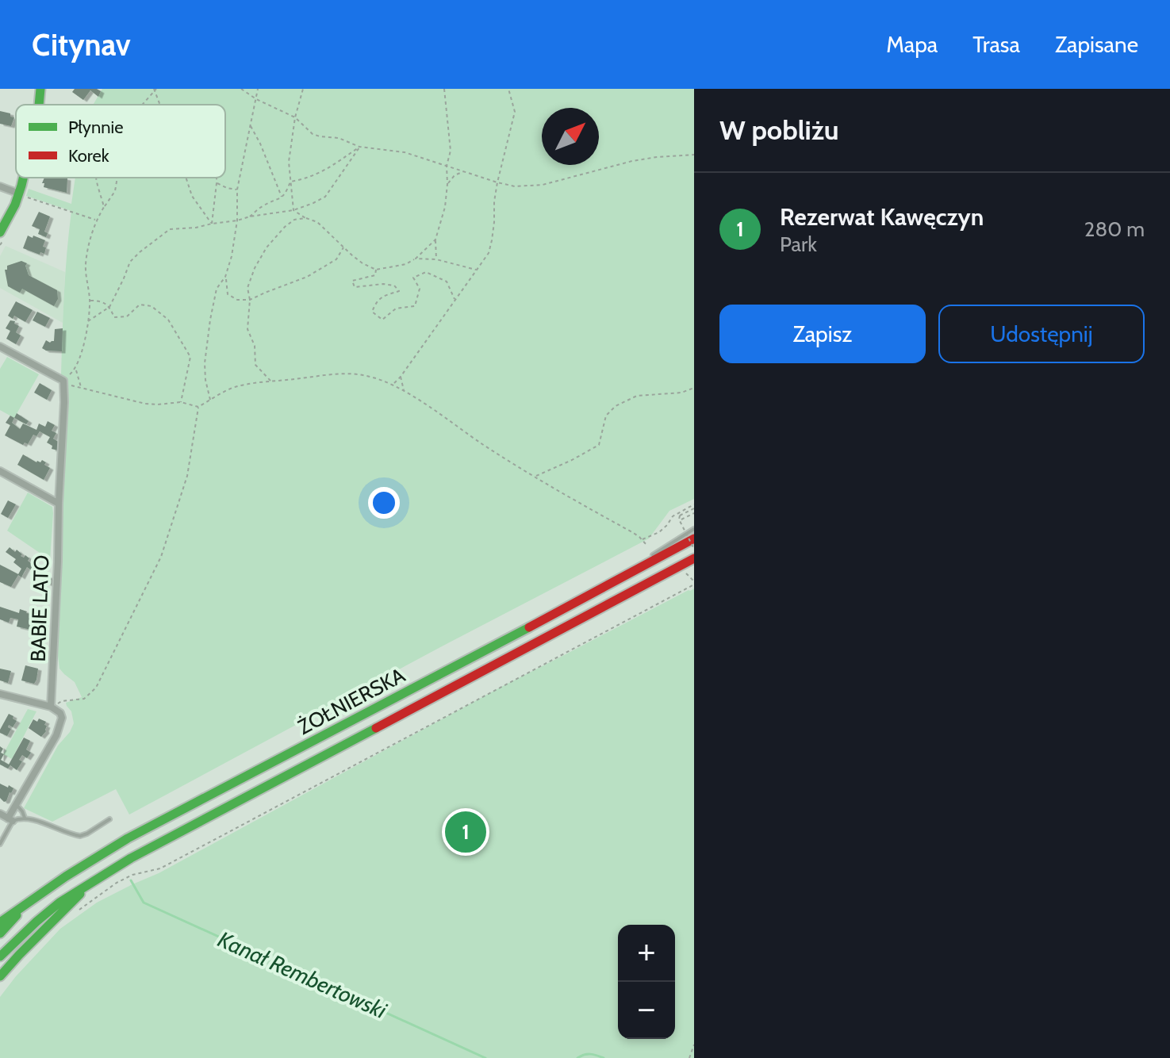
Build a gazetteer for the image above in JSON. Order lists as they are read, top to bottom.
{
  "streets": {
    "main road": ["ŻOŁNIERSKA"],
    "street": ["BABIE LATO"]
  },
  "water": ["Kanał Rembertowski"],
  "legend": ["Płynnie", "Korek"],
  "north": "top right",
  "page": {
    "header": "Citynav",
    "nav": ["Mapa", "Trasa", "Zapisane"],
    "heading": "W pobliżu",
    "list": [
      {
        "mark": "1",
        "name": "Rezerwat Kawęczyn",
        "note": "Park",
        "value": "280 m"
      }
    ],
    "buttons": ["Zapisz", "Udostępnij"],
    "pins": "1",
    "map_buttons": ["+", "−"]
  }
}
